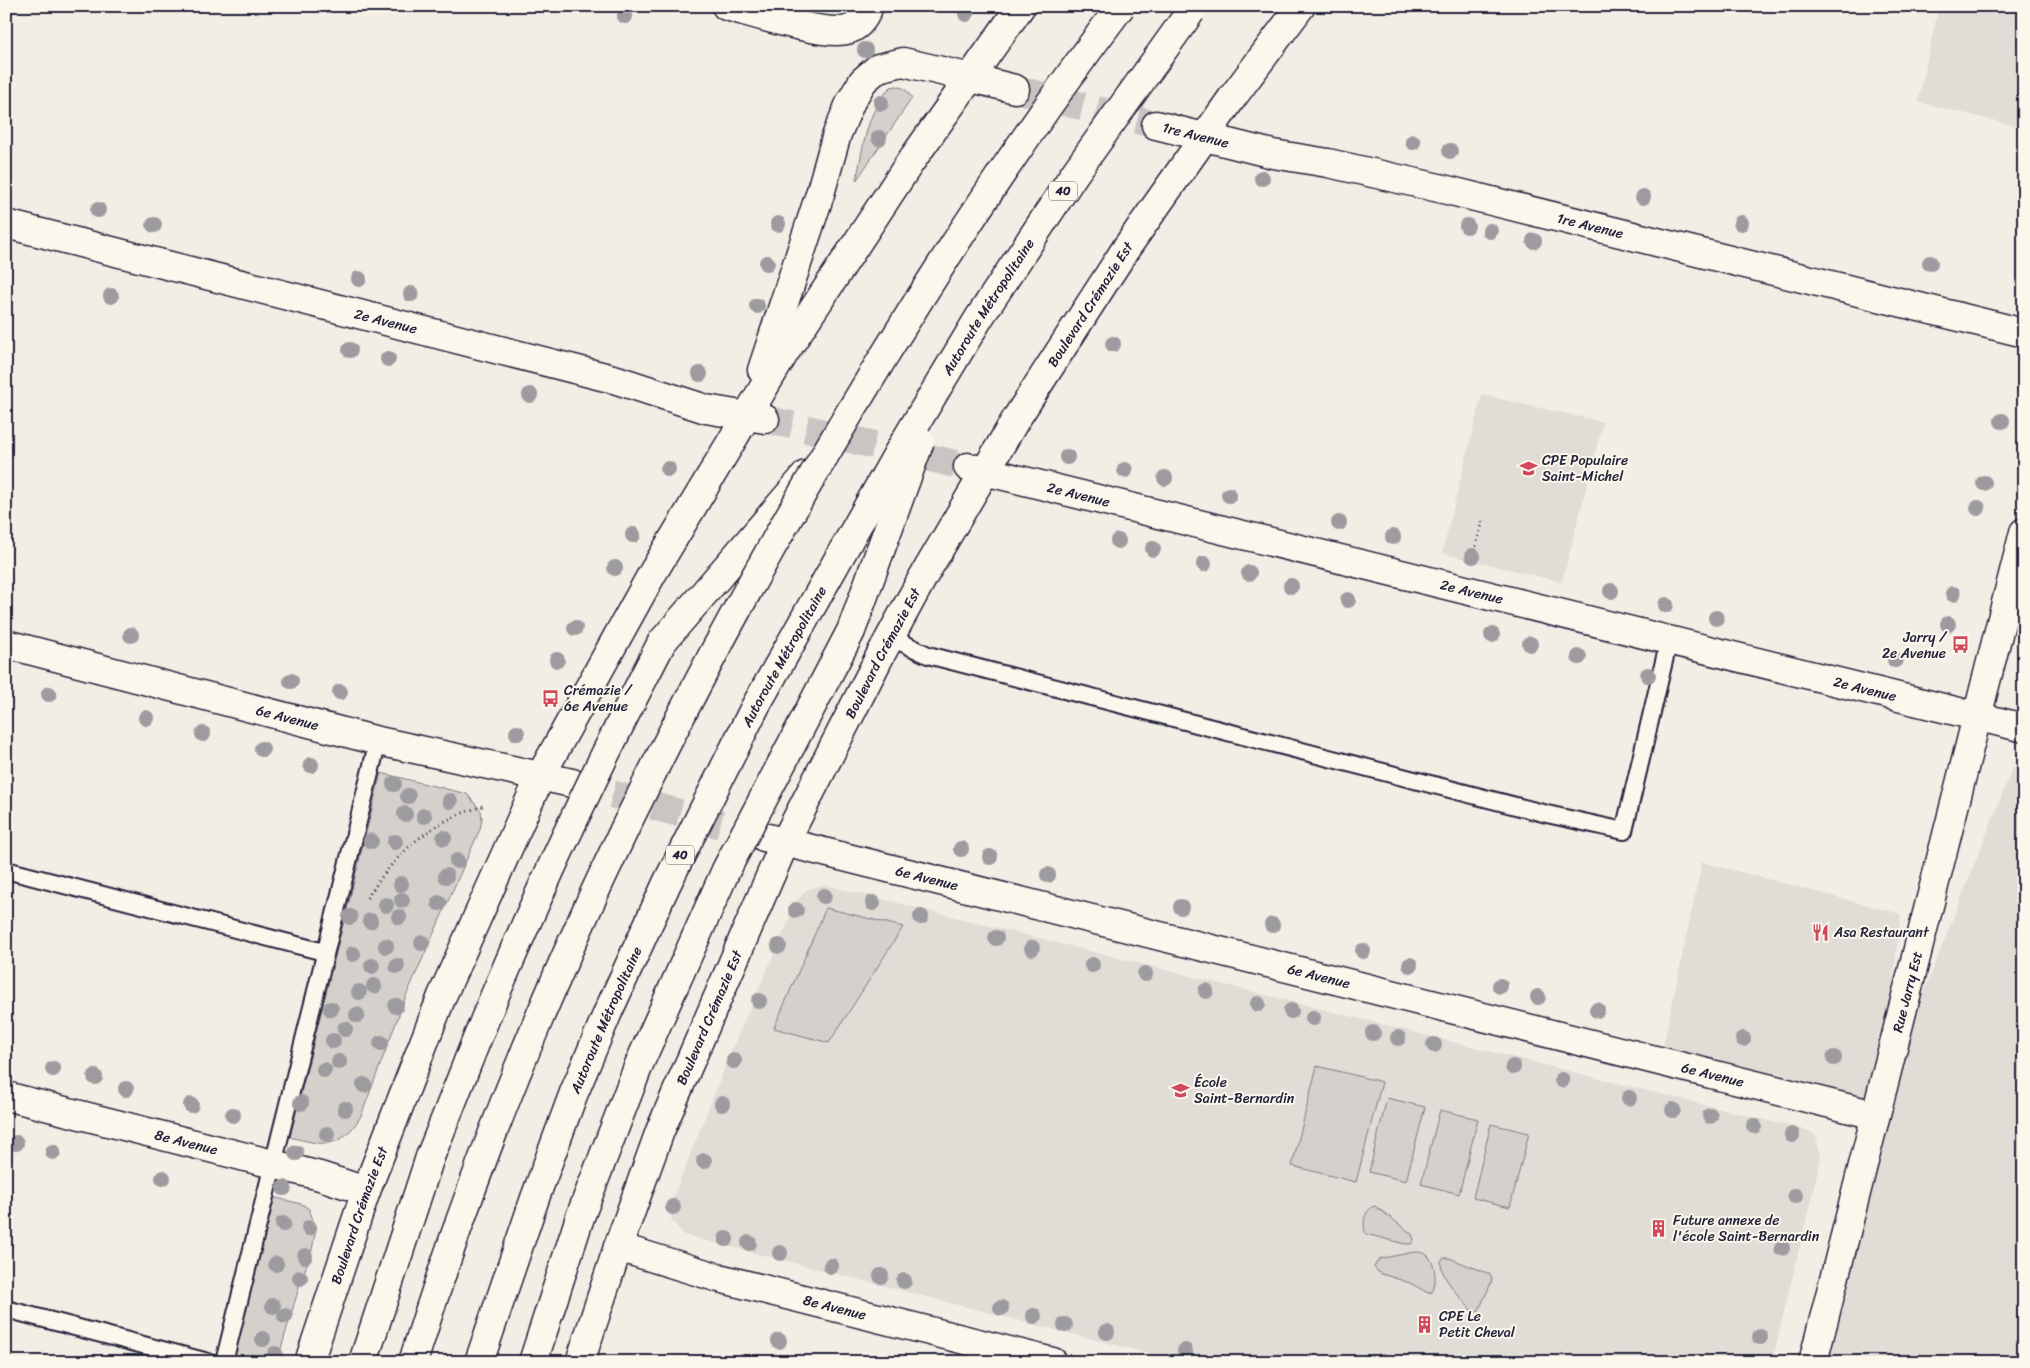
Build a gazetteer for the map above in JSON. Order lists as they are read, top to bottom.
{
  "streets": {
    "main road": [
      "1re Avenue",
      "40",
      "Boulevard Crémazie Est",
      "Autoroute Métropolitaine",
      "2e Avenue",
      "6e Avenue",
      "Rue Jarry Est",
      "8e Avenue"
    ]
  },
  "crossings": [
    ["1re Avenue", "Boulevard Crémazie Est"],
    ["Boulevard Crémazie Est", "2e Avenue"],
    ["Boulevard Crémazie Est", "6e Avenue"],
    ["Boulevard Crémazie Est", "8e Avenue"],
    ["2e Avenue", "Rue Jarry Est"],
    ["6e Avenue", "Rue Jarry Est"]
  ],
  "places": {
    "school or university": ["CPE Populaire Saint-Michel", "École Saint-Bernardin"],
    "bus stop": ["Jarry / 2e Avenue", "Crémazie / 6e Avenue"],
    "restaurant": ["Asa Restaurant"],
    "building": ["Future annexe de l'école Saint-Bernardin", "CPE Le Petit Cheval"]
  }
}
